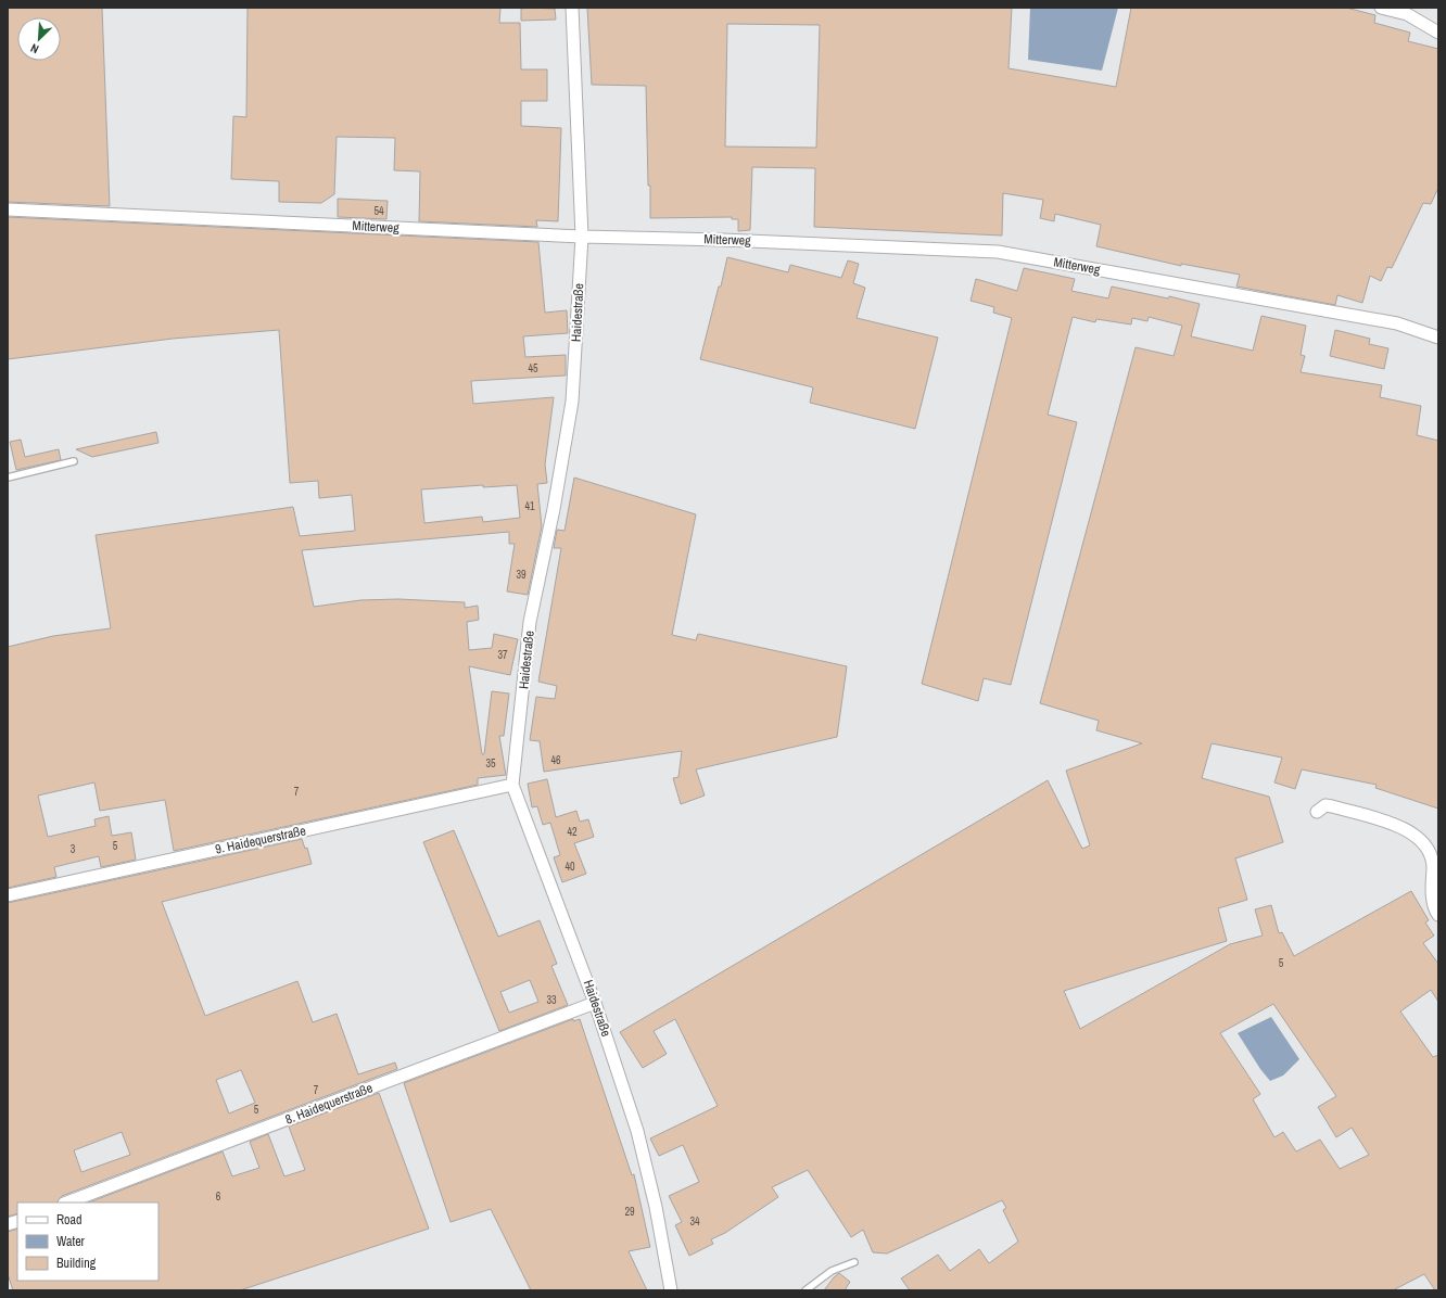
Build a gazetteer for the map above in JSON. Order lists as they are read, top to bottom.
{
  "streets": {
    "street": [
      "Mitterweg",
      "Haidestraße",
      "9. Haidequerstraße",
      "8. Haidequerstraße"
    ]
  },
  "crossings": [
    ["Mitterweg", "Haidestraße"],
    ["Haidestraße", "9. Haidequerstraße"],
    ["Haidestraße", "8. Haidequerstraße"]
  ],
  "house_numbers": [
    "54",
    "45",
    "41",
    "39",
    "37",
    "46",
    "35",
    "7",
    "42",
    "5",
    "3",
    "40",
    "5",
    "33",
    "7",
    "5",
    "6",
    "29",
    "34"
  ],
  "legend": ["Road", "Water", "Building"],
  "north": "bottom left"
}
